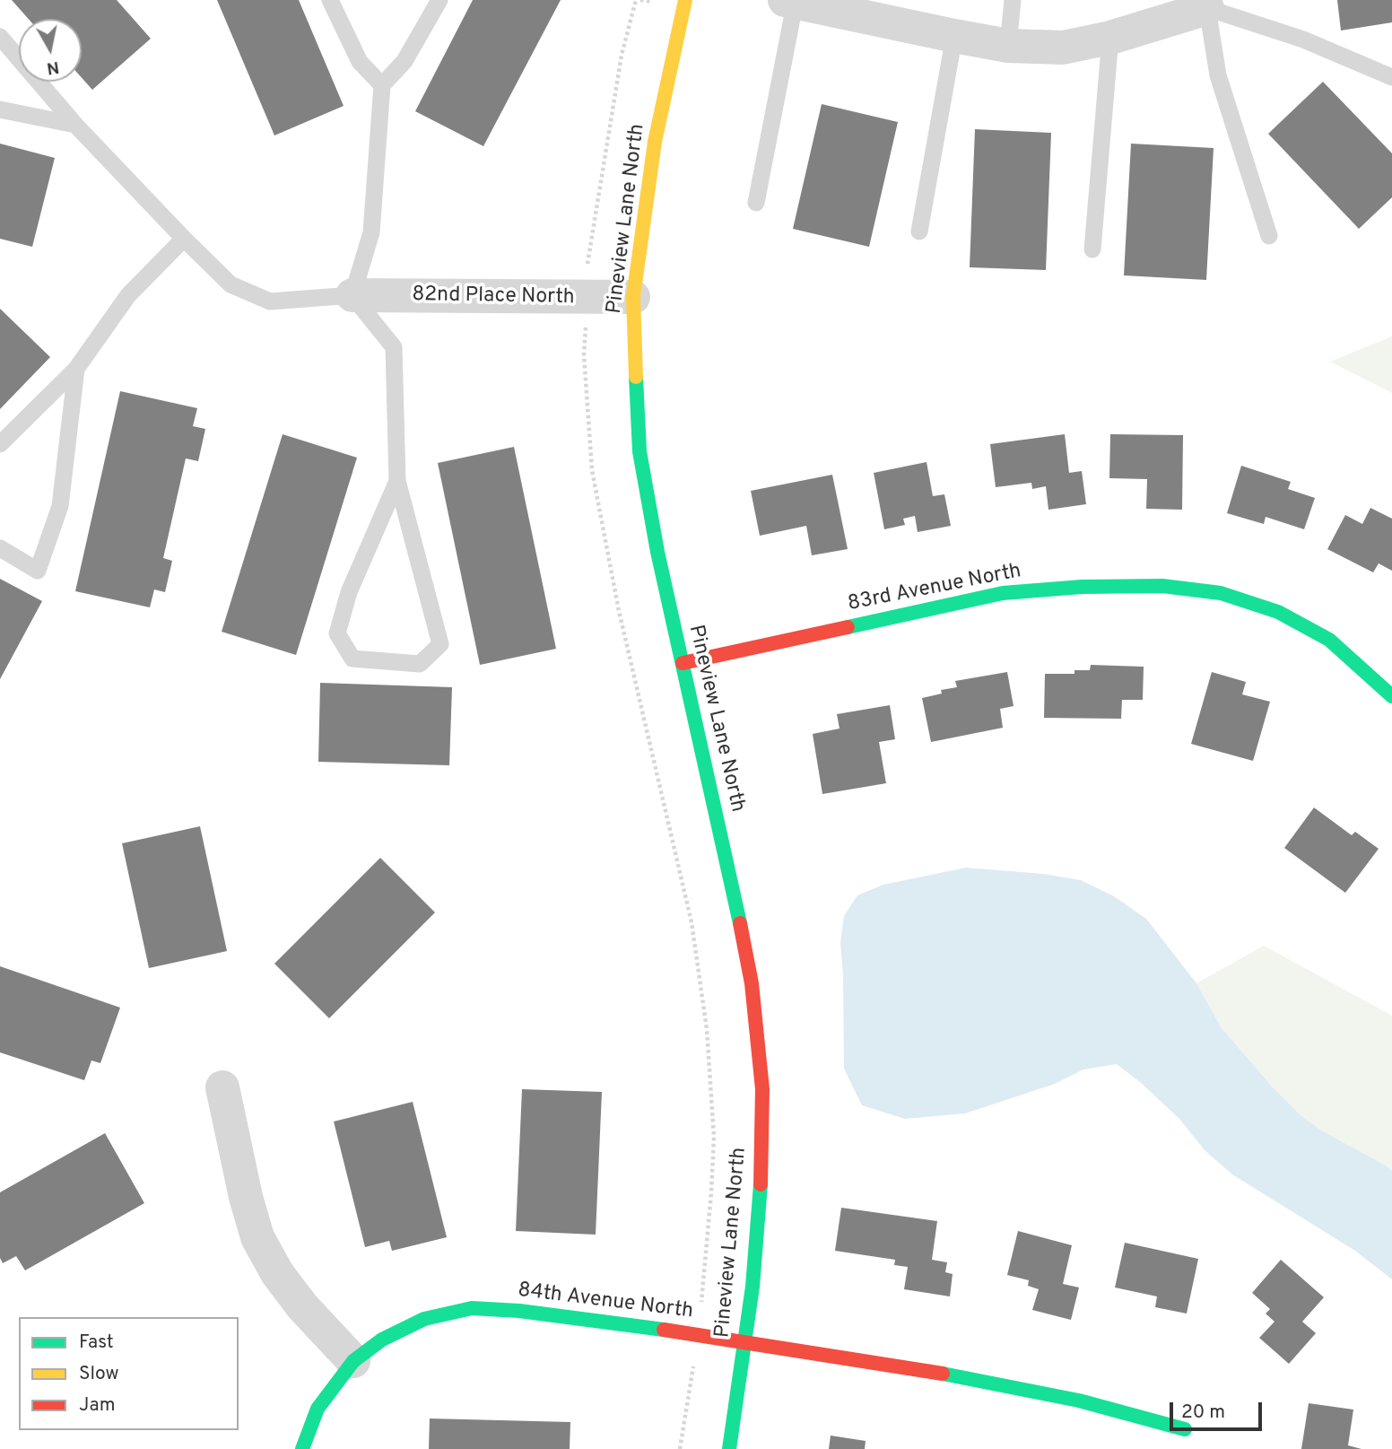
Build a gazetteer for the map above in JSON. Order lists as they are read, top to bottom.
{
  "streets": {
    "street": [
      "Pineview Lane North",
      "82nd Place North",
      "83rd Avenue North",
      "84th Avenue North"
    ]
  },
  "crossings": [
    ["Pineview Lane North", "82nd Place North"],
    ["Pineview Lane North", "83rd Avenue North"],
    ["Pineview Lane North", "84th Avenue North"]
  ],
  "legend": ["Fast", "Slow", "Jam"],
  "scale_bar": "20 m",
  "north": "bottom"
}
